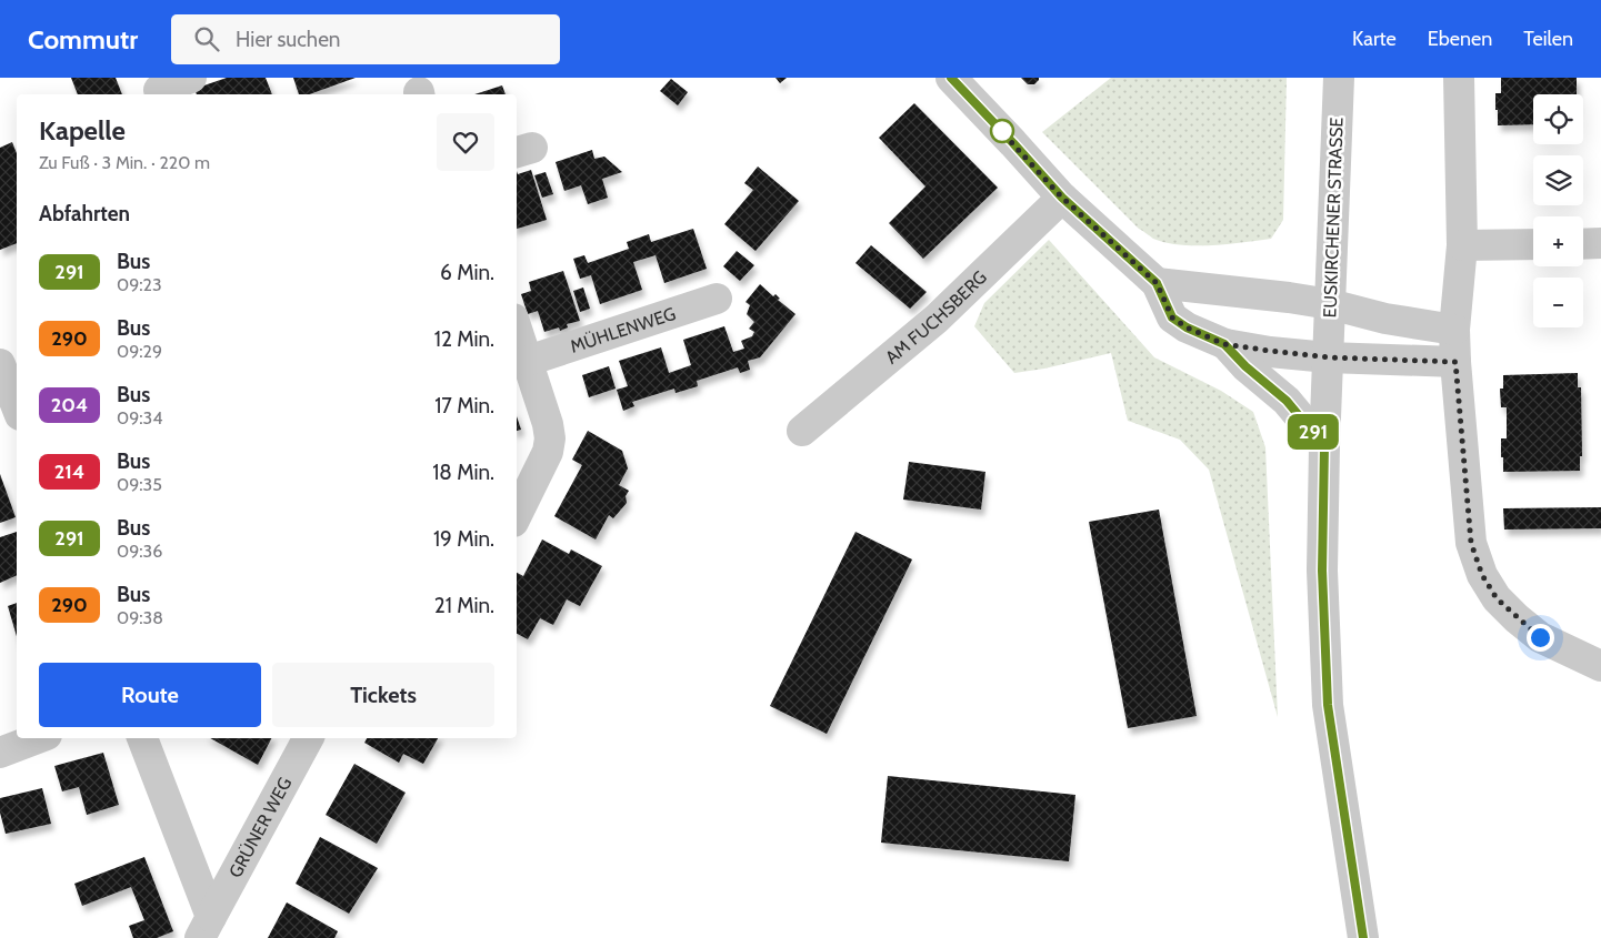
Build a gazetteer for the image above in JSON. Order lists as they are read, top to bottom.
{
  "streets": {
    "street": [
      "EUSKIRCHENER STRASSE",
      "AM FUCHSBERG",
      "MÜHLENWEG",
      "GRÜNER WEG"
    ]
  },
  "lines": ["bus line 291"],
  "page": {
    "header": "Commutr",
    "search": "Hier suchen",
    "nav": ["Karte", "Ebenen", "Teilen"],
    "on_map": "291",
    "map_buttons": ["+", "−"],
    "heading": [
      ["Kapelle", "Zu Fuß · 3 Min. · 220 m"],
      "Abfahrten"
    ],
    "list": [
      {
        "mark": "291",
        "name": "Bus",
        "note": "09:23",
        "value": "6 Min."
      },
      {
        "mark": "290",
        "name": "Bus",
        "note": "09:29",
        "value": "12 Min."
      },
      {
        "mark": "204",
        "name": "Bus",
        "note": "09:34",
        "value": "17 Min."
      },
      {
        "mark": "214",
        "name": "Bus",
        "note": "09:35",
        "value": "18 Min."
      },
      {
        "mark": "291",
        "name": "Bus",
        "note": "09:36",
        "value": "19 Min."
      },
      {
        "mark": "290",
        "name": "Bus",
        "note": "09:38",
        "value": "21 Min."
      }
    ],
    "buttons": ["Route", "Tickets"]
  }
}
